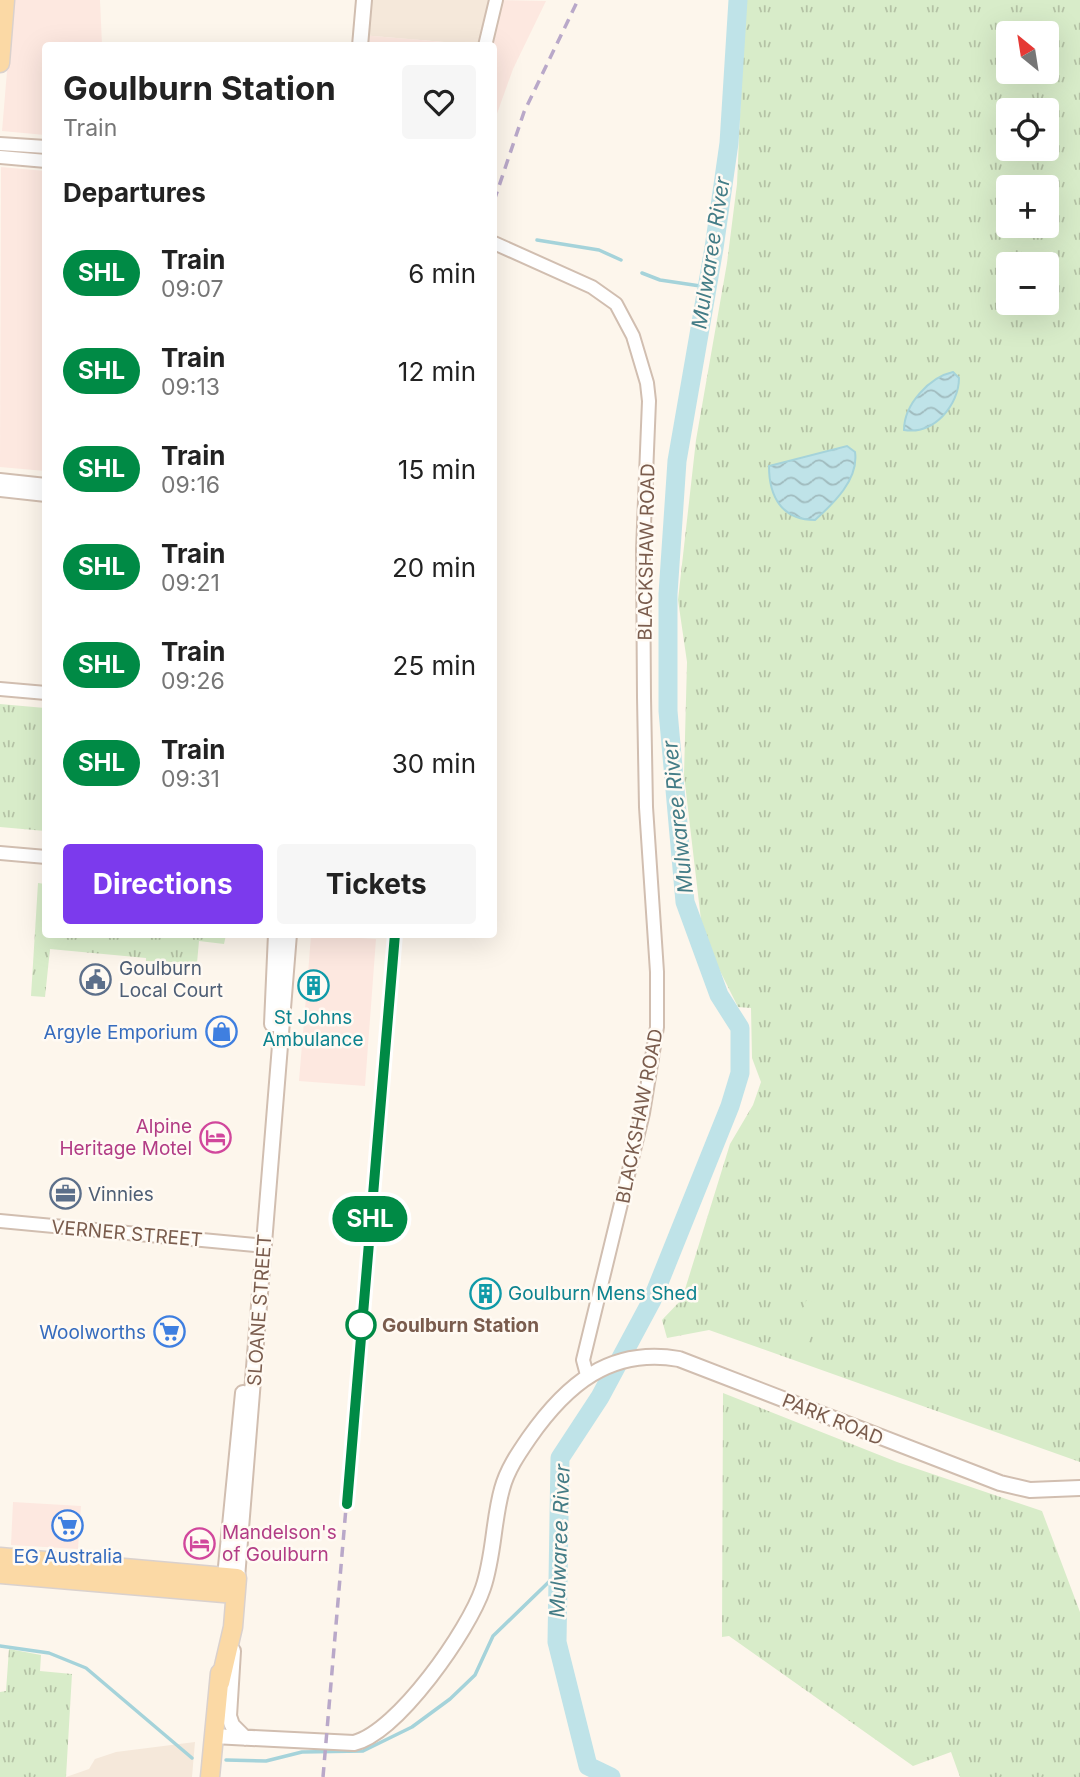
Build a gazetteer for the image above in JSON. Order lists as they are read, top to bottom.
{
  "streets": {
    "main road": ["SLOANE STREET"],
    "street": ["BLACKSHAW ROAD", "VERNER STREET", "PARK ROAD"]
  },
  "crossings": [
    ["BLACKSHAW ROAD", "PARK ROAD"],
    ["VERNER STREET", "SLOANE STREET"]
  ],
  "water": ["Mulwaree River"],
  "places": {
    "public building": ["Goulburn Local Court"],
    "building": ["St Johns Ambulance", "Goulburn Mens Shed"],
    "shop": ["Argyle Emporium"],
    "hotel": ["Alpine Heritage Motel", "Mandelson's of Goulburn"],
    "office": ["Vinnies"],
    "other": ["Goulburn Station"],
    "supermarket": ["Woolworths", "EG Australia"]
  },
  "north": "top left",
  "page": {
    "on_map": "SHL",
    "map_buttons": ["+", "−"],
    "heading": [
      ["Goulburn Station", "Train"],
      "Departures"
    ],
    "list": [
      {
        "mark": "SHL",
        "name": "Train",
        "note": "09:07",
        "value": "6 min"
      },
      {
        "mark": "SHL",
        "name": "Train",
        "note": "09:13",
        "value": "12 min"
      },
      {
        "mark": "SHL",
        "name": "Train",
        "note": "09:16",
        "value": "15 min"
      },
      {
        "mark": "SHL",
        "name": "Train",
        "note": "09:21",
        "value": "20 min"
      },
      {
        "mark": "SHL",
        "name": "Train",
        "note": "09:26",
        "value": "25 min"
      },
      {
        "mark": "SHL",
        "name": "Train",
        "note": "09:31",
        "value": "30 min"
      }
    ],
    "buttons": ["Directions", "Tickets"]
  }
}
